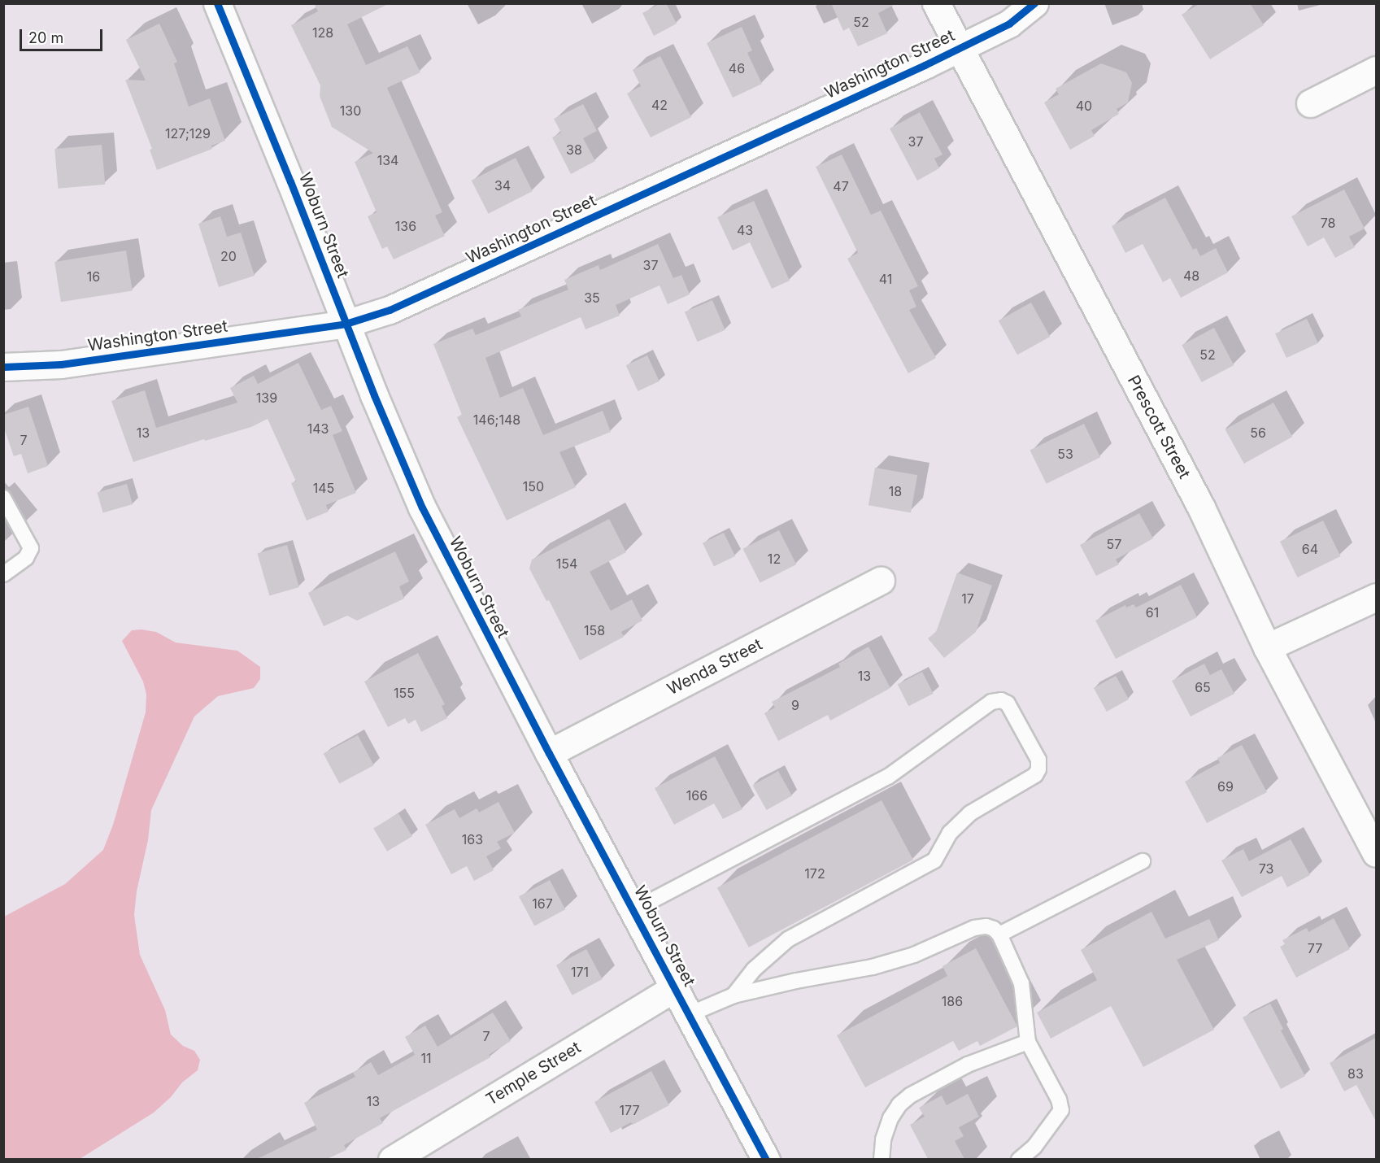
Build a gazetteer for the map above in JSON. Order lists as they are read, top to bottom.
{
  "streets": {
    "street": [
      "Washington Street",
      "Woburn Street",
      "Prescott Street",
      "Wenda Street",
      "Temple Street"
    ]
  },
  "crossings": [
    ["Washington Street", "Woburn Street"],
    ["Washington Street", "Prescott Street"],
    ["Woburn Street", "Wenda Street"],
    ["Woburn Street", "Temple Street"]
  ],
  "house_numbers": [
    "52",
    "128",
    "46",
    "42",
    "40",
    "130",
    "127;129",
    "37",
    "38",
    "134",
    "34",
    "47",
    "78",
    "136",
    "43",
    "20",
    "37",
    "48",
    "16",
    "41",
    "35",
    "52",
    "139",
    "146;148",
    "143",
    "13",
    "56",
    "7",
    "53",
    "150",
    "145",
    "18",
    "57",
    "64",
    "12",
    "154",
    "17",
    "61",
    "158",
    "13",
    "65",
    "155",
    "9",
    "69",
    "166",
    "163",
    "73",
    "172",
    "167",
    "77",
    "171",
    "186",
    "7",
    "11",
    "83",
    "13",
    "177"
  ],
  "scale_bar": "20 m"
}
